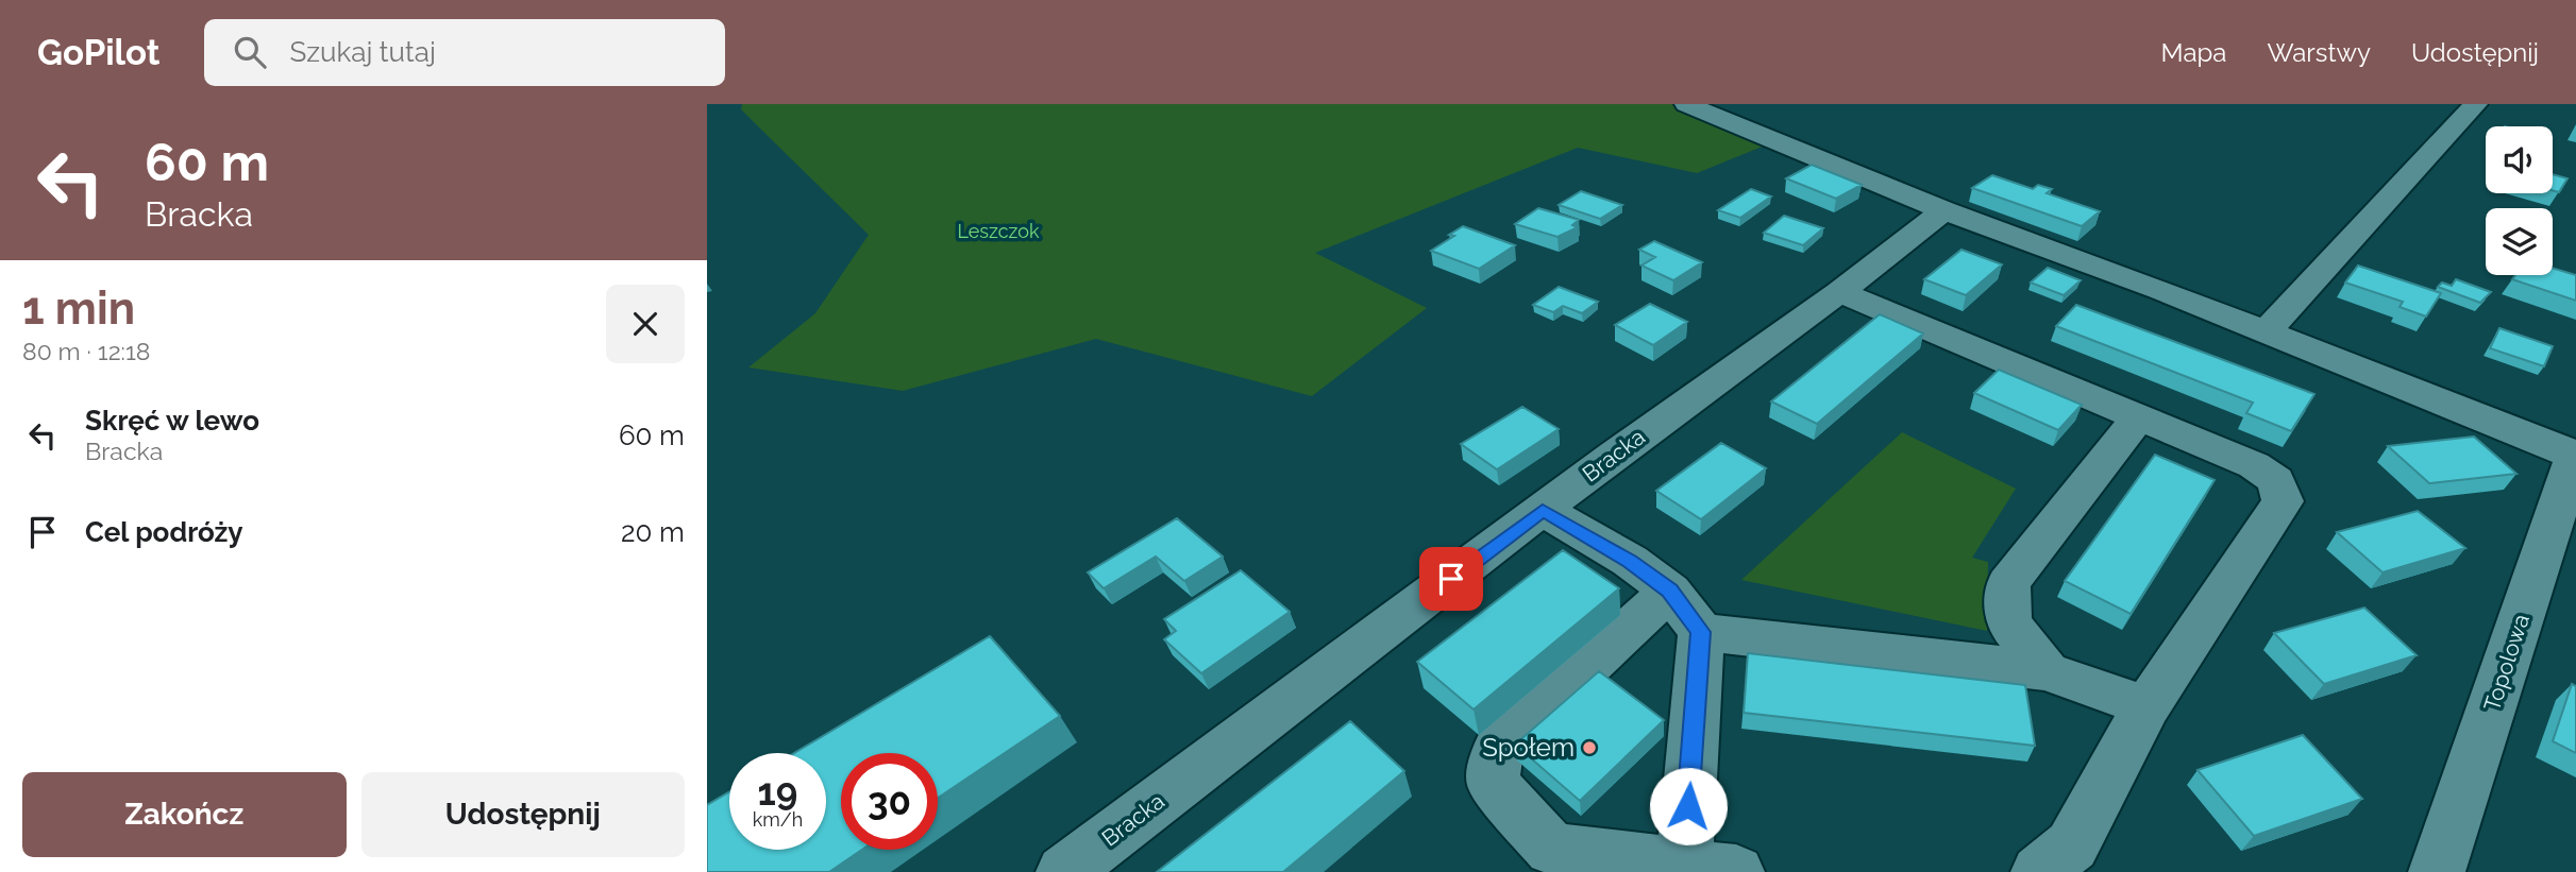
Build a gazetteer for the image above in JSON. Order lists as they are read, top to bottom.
{
  "streets": {
    "street": ["Bracka", "Topolowa"]
  },
  "parks": ["Leszczok"],
  "places": ["Społem"],
  "page": {
    "header": "GoPilot",
    "search": "Szukaj tutaj",
    "nav": ["Mapa", "Warstwy", "Udostępnij"],
    "turn": ["60 m", "Bracka"],
    "heading": ["1 min", "80 m · 12:18"],
    "list": [
      {
        "name": "Skręć w lewo",
        "note": "Bracka",
        "value": "60 m"
      },
      {
        "name": "Cel podróży",
        "value": "20 m"
      }
    ],
    "speed": "19 km/h",
    "limit": "30",
    "buttons": ["Zakończ", "Udostępnij"]
  }
}
